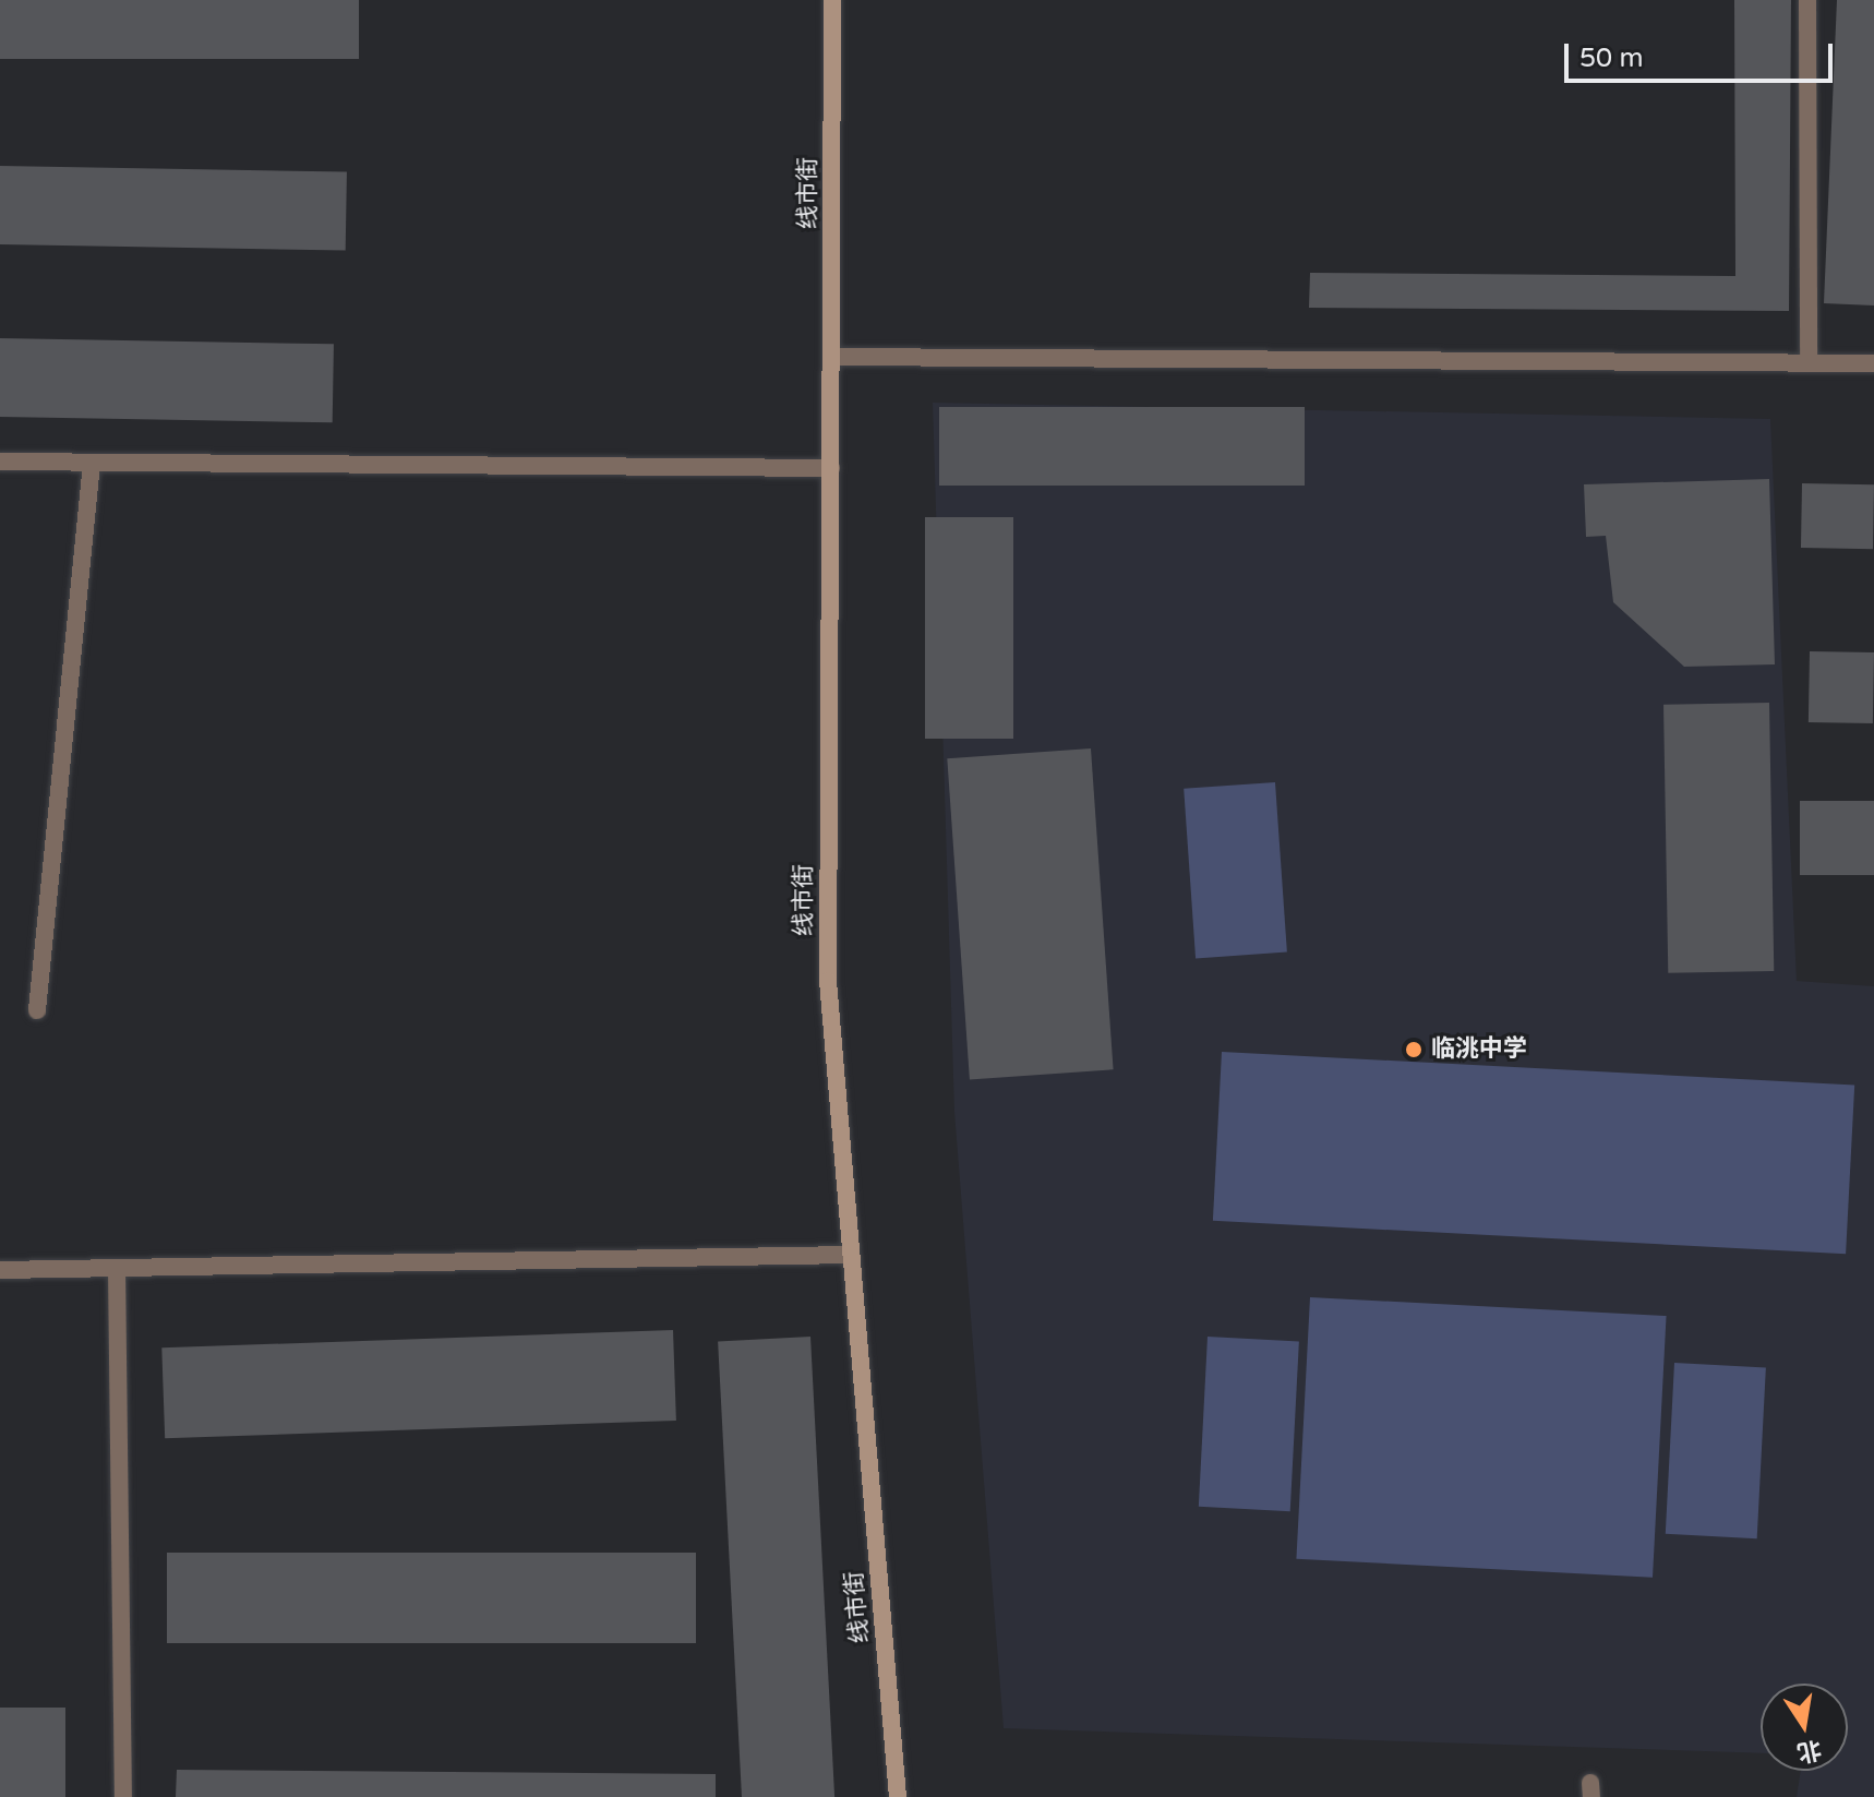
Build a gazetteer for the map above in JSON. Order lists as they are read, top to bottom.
{
  "streets": {
    "main road": ["线市街"]
  },
  "places": ["临洮中学"],
  "scale_bar": "50 m",
  "north": "bottom"
}
